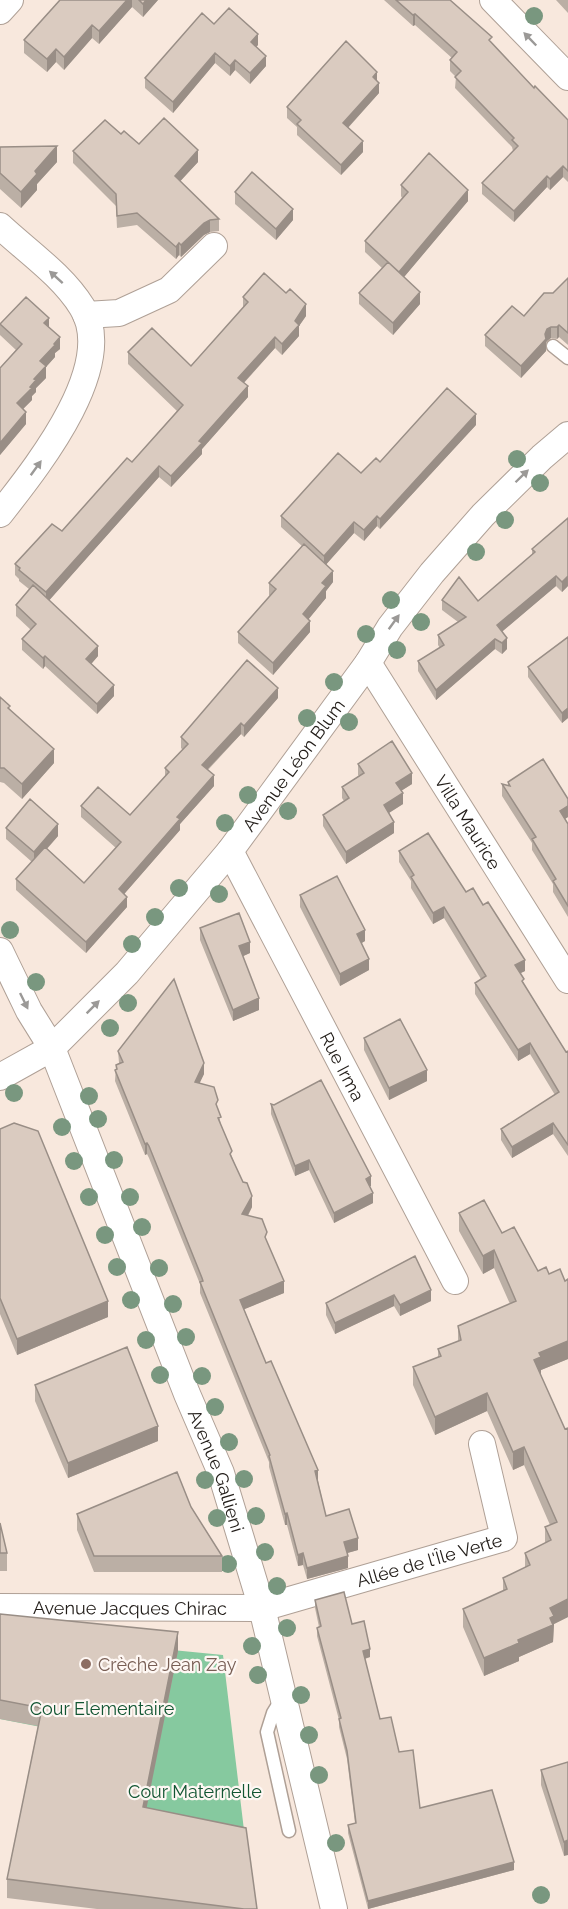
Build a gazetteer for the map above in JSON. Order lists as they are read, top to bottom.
{
  "streets": {
    "street": [
      "Avenue Léon Blum",
      "Villa Maurice",
      "Rue Irma",
      "Avenue Gallieni",
      "Allée de l'Île Verte",
      "Avenue Jacques Chirac"
    ]
  },
  "crossings": [
    ["Avenue Léon Blum", "Villa Maurice"],
    ["Avenue Léon Blum", "Rue Irma"],
    ["Avenue Léon Blum", "Avenue Gallieni"],
    ["Avenue Gallieni", "Allée de l'Île Verte"],
    ["Avenue Gallieni", "Avenue Jacques Chirac"],
    ["Allée de l'Île Verte", "Avenue Jacques Chirac"]
  ],
  "one_way": ["Avenue Léon Blum"],
  "parks": ["Cour Elementaire", "Cour Maternelle"],
  "places": ["Crèche Jean Zay"]
}
